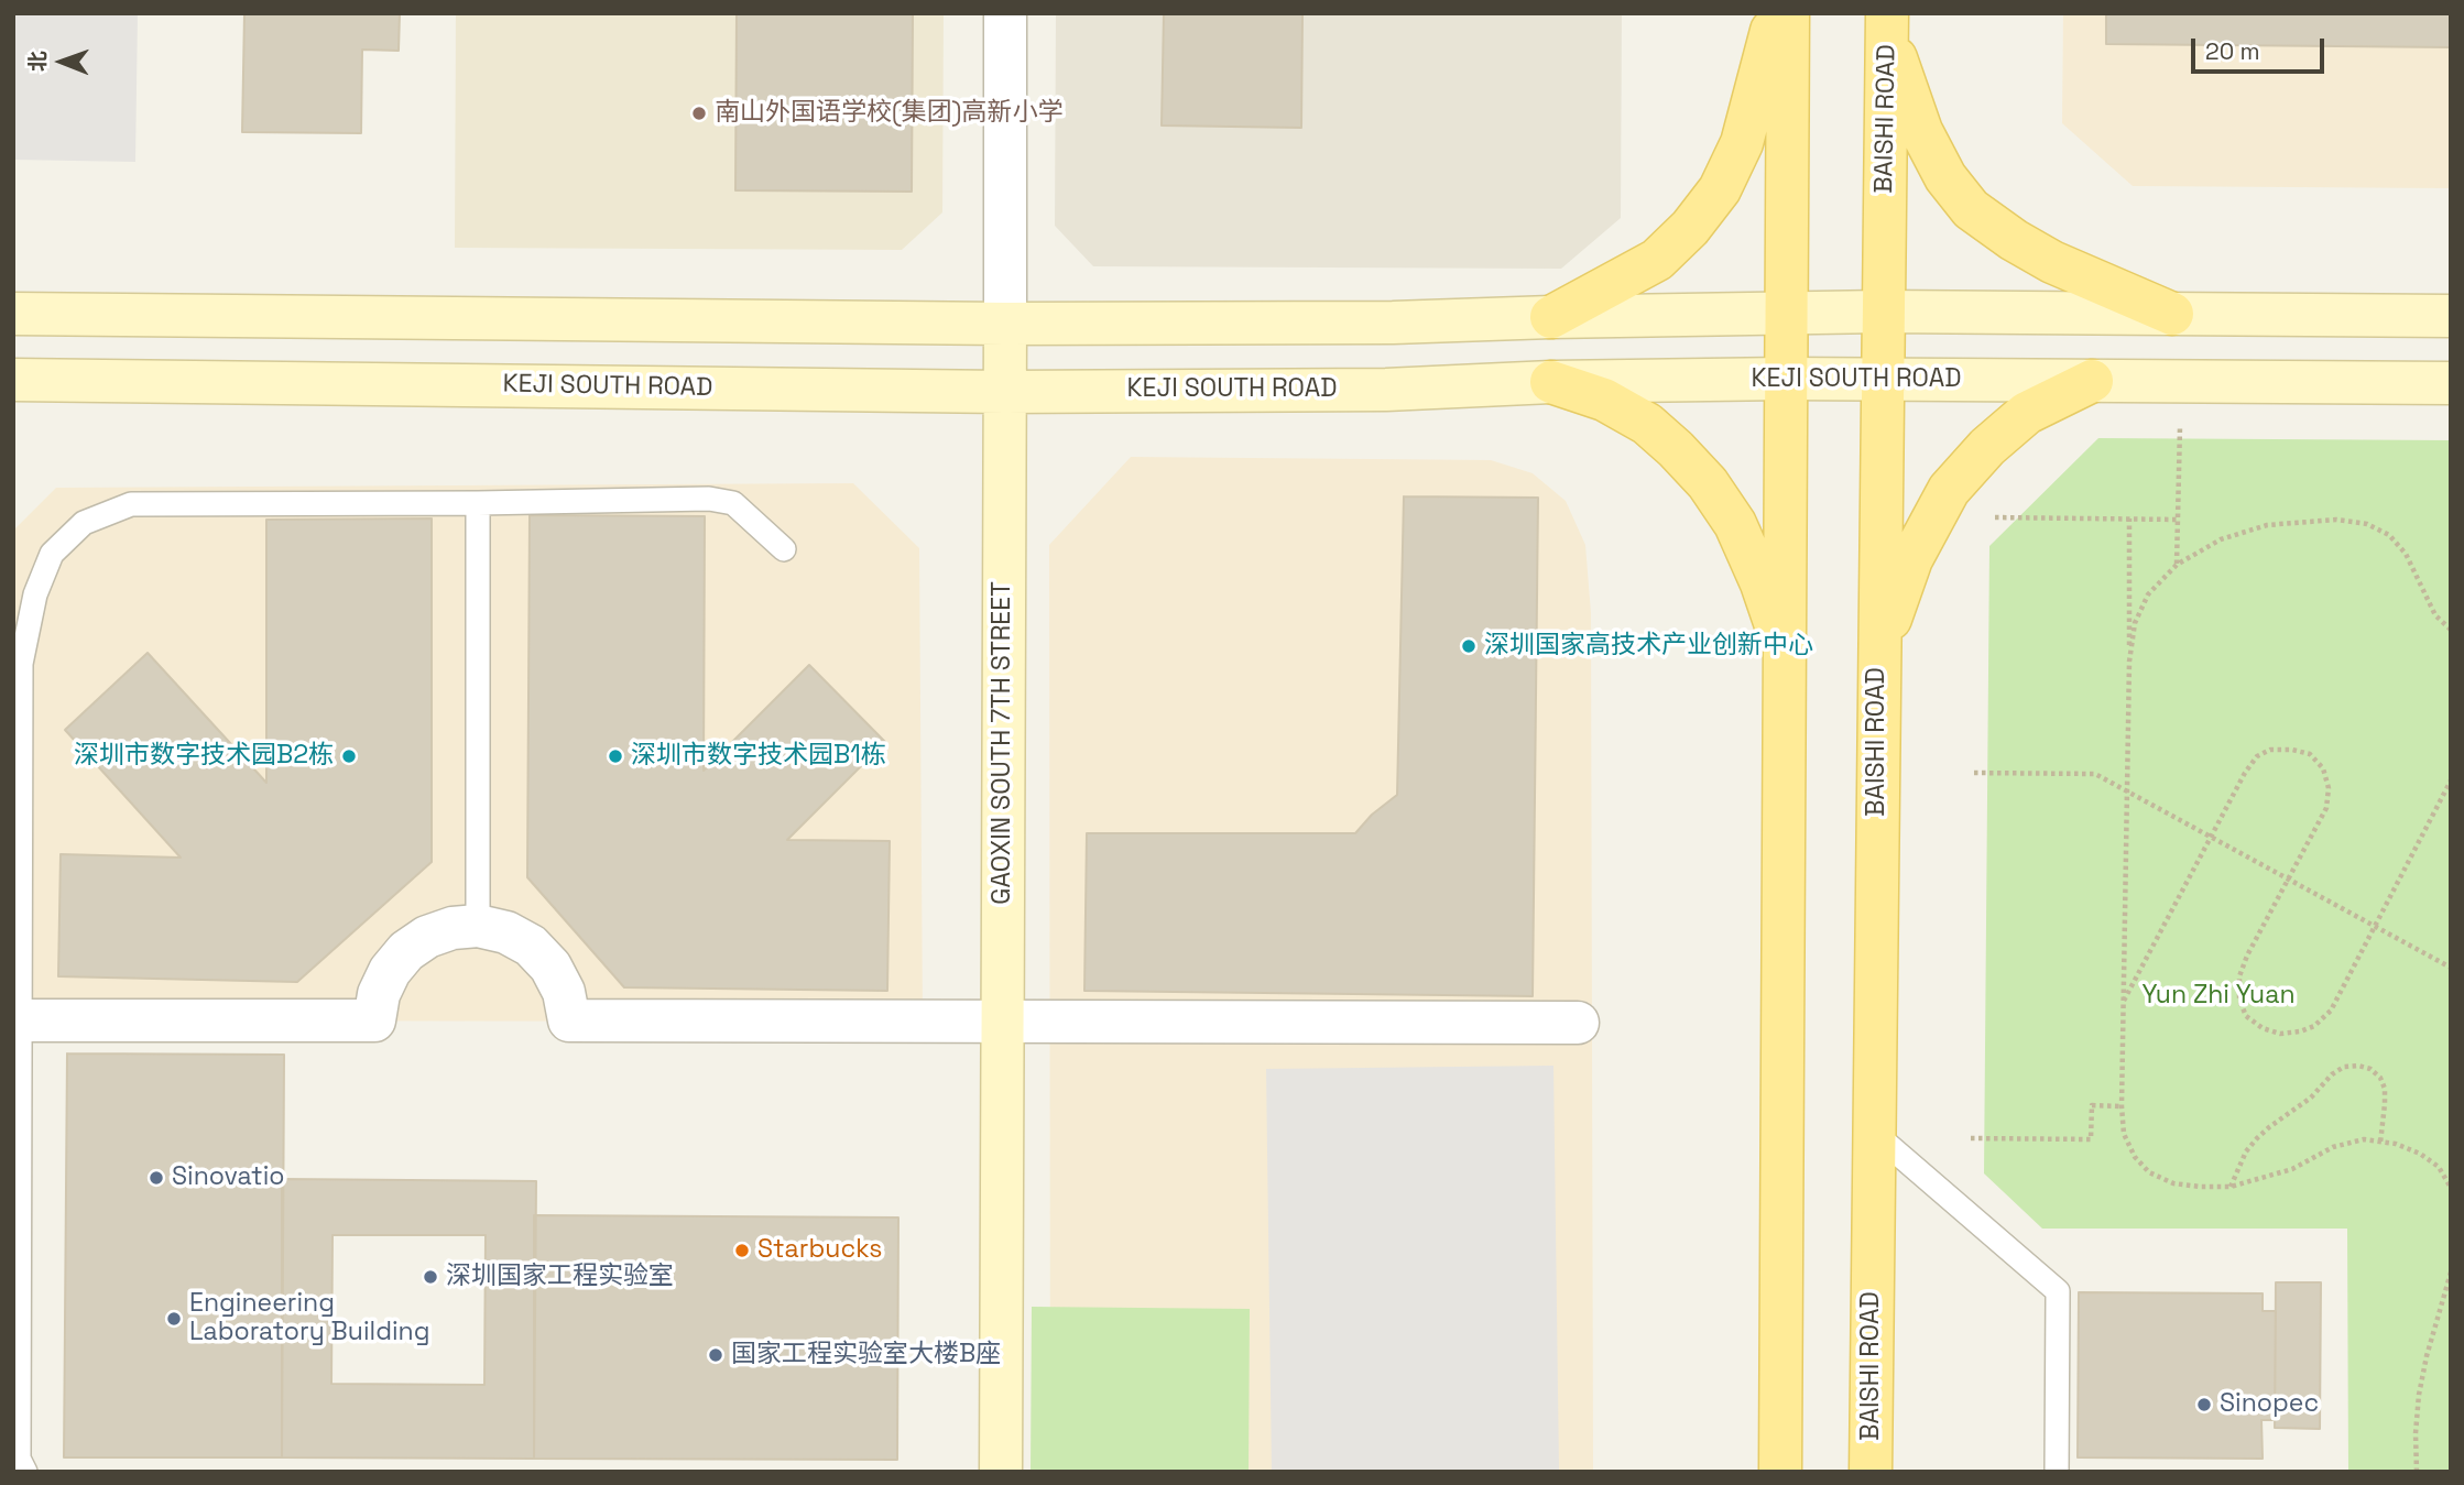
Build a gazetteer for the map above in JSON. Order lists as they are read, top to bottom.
{
  "streets": {
    "main road": ["BAISHI ROAD", "KEJI SOUTH ROAD", "GAOXIN SOUTH 7TH STREET"]
  },
  "crossings": [
    ["BAISHI ROAD", "KEJI SOUTH ROAD"],
    ["KEJI SOUTH ROAD", "GAOXIN SOUTH 7TH STREET"]
  ],
  "parks": ["Yun Zhi Yuan"],
  "places": [
    "南山外国语学校(集团)高新小学",
    "深圳国家高技术产业创新中心",
    "深圳市数字技术园B2栋",
    "深圳市数字技术园B1栋",
    "Sinovatio",
    "Starbucks",
    "深圳国家工程实验室",
    "Engineering Laboratory Building",
    "国家工程实验室大楼B座",
    "Sinopec"
  ],
  "scale_bar": "20 m",
  "north": "left"
}
